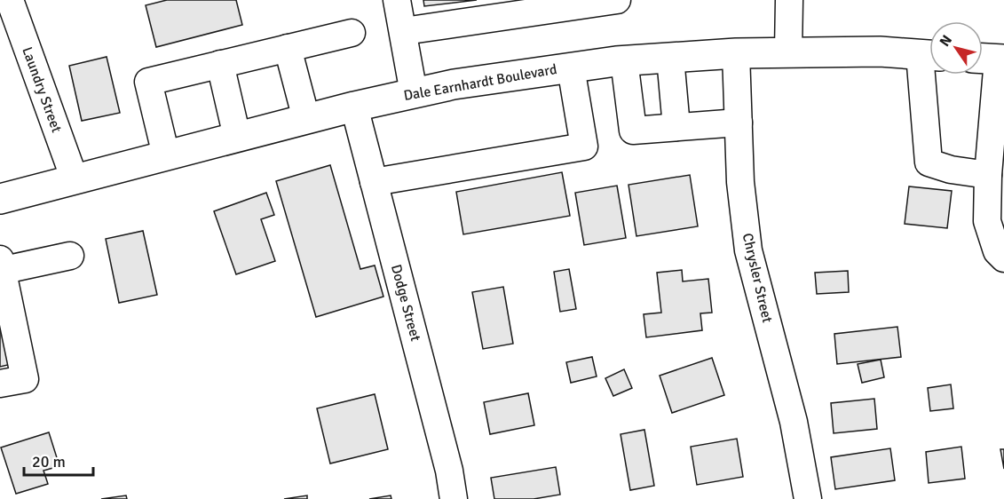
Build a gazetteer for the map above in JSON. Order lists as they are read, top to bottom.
{
  "streets": {
    "main road": ["Dale Earnhardt Boulevard"],
    "street": ["Laundry Street", "Chrysler Street", "Dodge Street"]
  },
  "crossings": [
    ["Dale Earnhardt Boulevard", "Laundry Street"],
    ["Dale Earnhardt Boulevard", "Chrysler Street"],
    ["Dale Earnhardt Boulevard", "Dodge Street"]
  ],
  "scale_bar": "20 m",
  "north": "top left"
}
